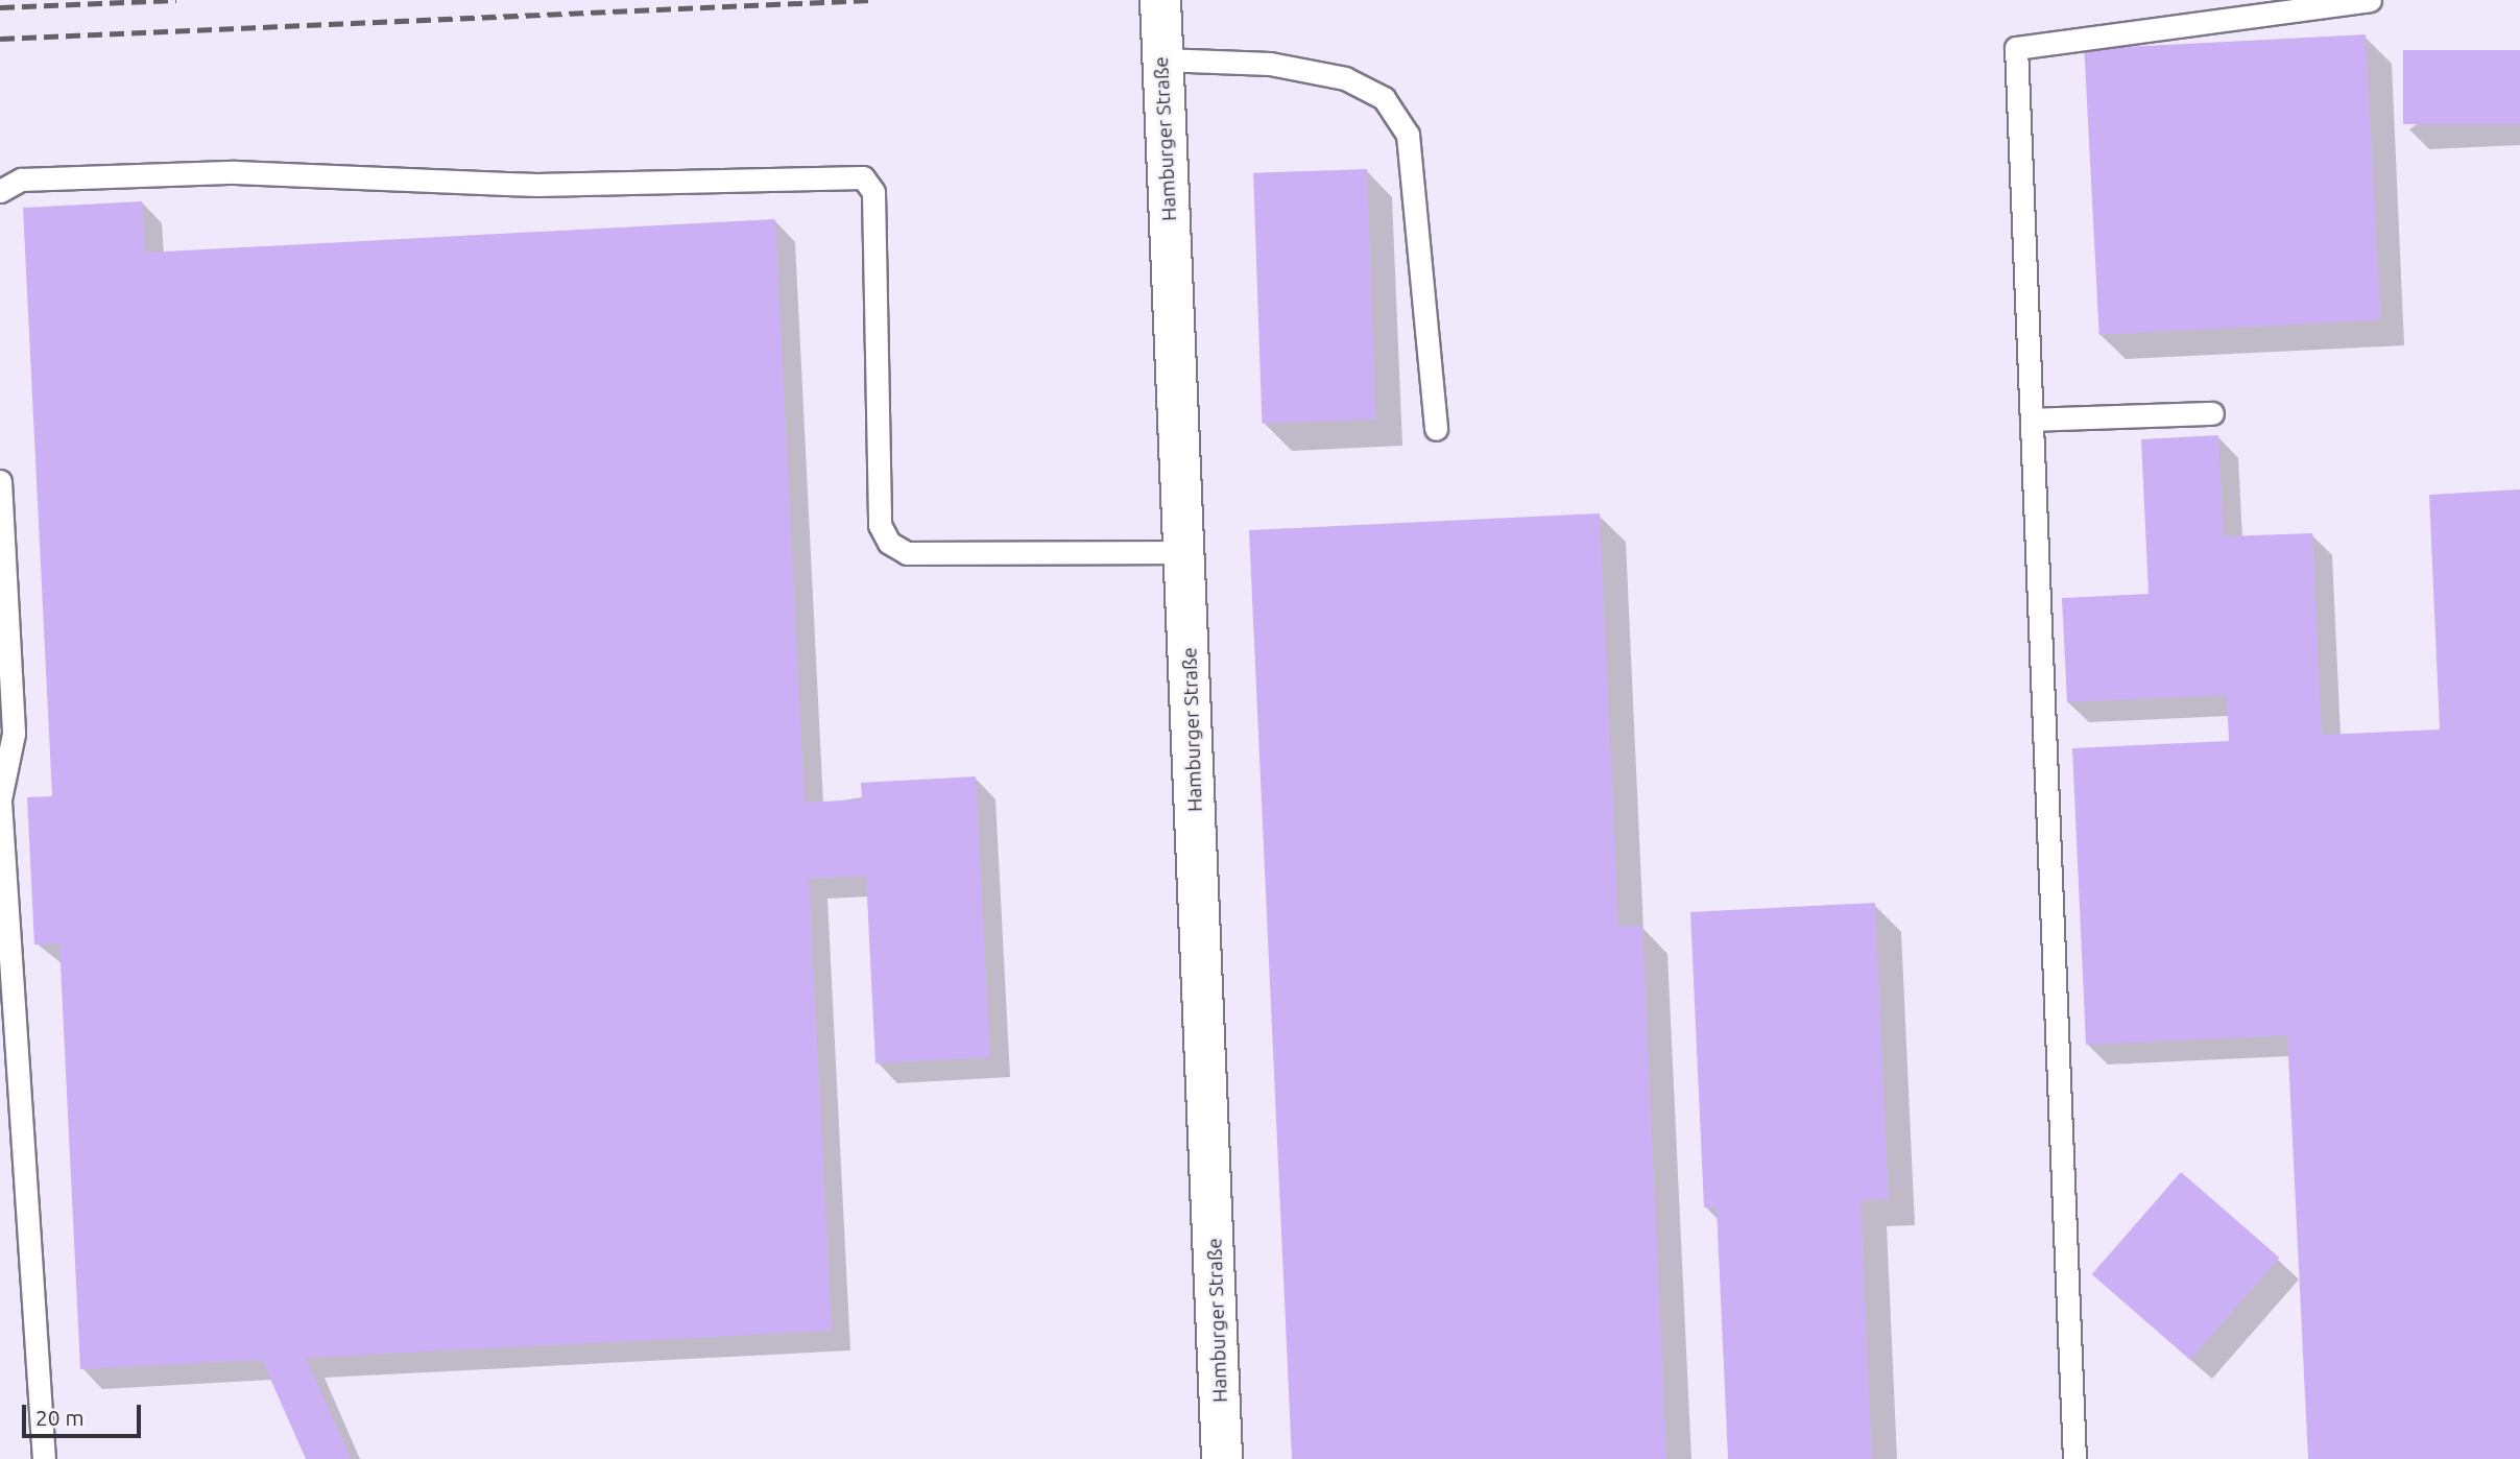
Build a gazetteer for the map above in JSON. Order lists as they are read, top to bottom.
{
  "streets": {
    "street": ["Hamburger Straße"]
  },
  "scale_bar": "20 m"
}
